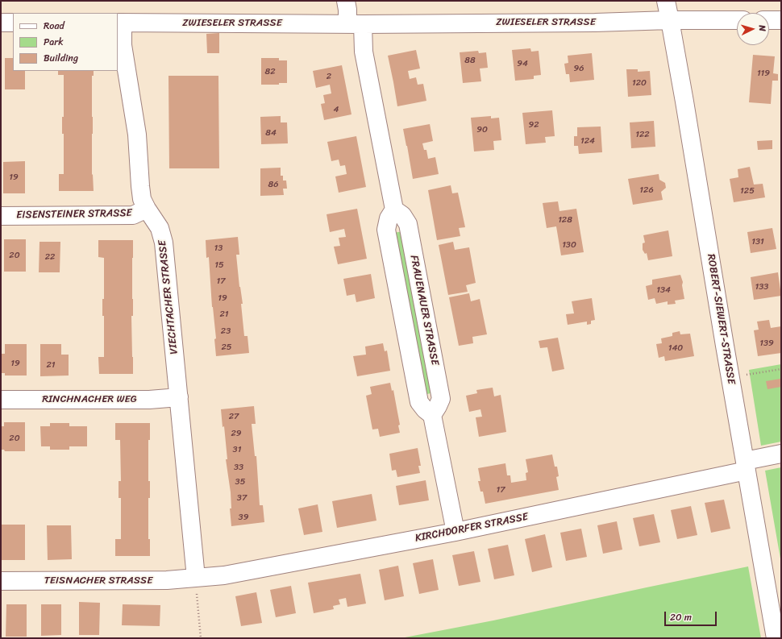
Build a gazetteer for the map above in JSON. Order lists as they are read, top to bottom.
{
  "streets": {
    "street": [
      "ZWIESELER STRASSE",
      "EISENSTEINER STRASSE",
      "VIECHTACHER STRASSE",
      "FRAUENAUER STRASSE",
      "ROBERT-SIEWERT-STRASSE",
      "RINCHNACHER WEG",
      "KIRCHDORFER STRASSE",
      "TEISNACHER STRASSE"
    ]
  },
  "crossings": [
    ["ZWIESELER STRASSE", "VIECHTACHER STRASSE"],
    ["ZWIESELER STRASSE", "FRAUENAUER STRASSE"],
    ["ZWIESELER STRASSE", "ROBERT-SIEWERT-STRASSE"],
    ["EISENSTEINER STRASSE", "VIECHTACHER STRASSE"],
    ["VIECHTACHER STRASSE", "RINCHNACHER WEG"],
    ["VIECHTACHER STRASSE", "KIRCHDORFER STRASSE"],
    ["VIECHTACHER STRASSE", "TEISNACHER STRASSE"],
    ["FRAUENAUER STRASSE", "KIRCHDORFER STRASSE"],
    ["ROBERT-SIEWERT-STRASSE", "KIRCHDORFER STRASSE"],
    ["KIRCHDORFER STRASSE", "TEISNACHER STRASSE"]
  ],
  "house_numbers": [
    "88",
    "94",
    "96",
    "82",
    "119",
    "2",
    "120",
    "4",
    "92",
    "90",
    "84",
    "122",
    "124",
    "19",
    "86",
    "126",
    "125",
    "128",
    "131",
    "130",
    "13",
    "20",
    "22",
    "15",
    "17",
    "133",
    "134",
    "19",
    "21",
    "23",
    "139",
    "25",
    "140",
    "19",
    "21",
    "27",
    "29",
    "20",
    "31",
    "33",
    "35",
    "17",
    "37",
    "39"
  ],
  "legend": ["Road", "Park", "Building"],
  "scale_bar": "20 m",
  "north": "right"
}
